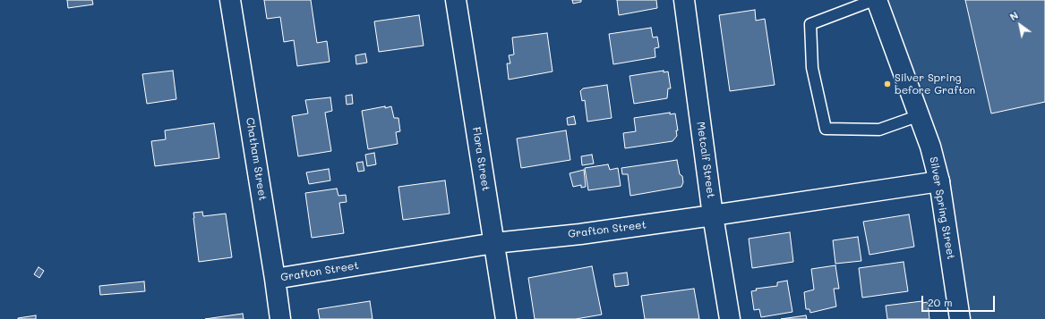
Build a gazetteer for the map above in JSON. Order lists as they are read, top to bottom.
{
  "streets": {
    "street": [
      "Chatham Street",
      "Flora Street",
      "Metcalf Street",
      "Silver Spring Street",
      "Grafton Street"
    ]
  },
  "crossings": [
    ["Chatham Street", "Grafton Street"],
    ["Flora Street", "Grafton Street"],
    ["Metcalf Street", "Grafton Street"],
    ["Silver Spring Street", "Grafton Street"]
  ],
  "places": ["Silver Spring before Grafton"],
  "scale_bar": "20 m",
  "north": "top left"
}
